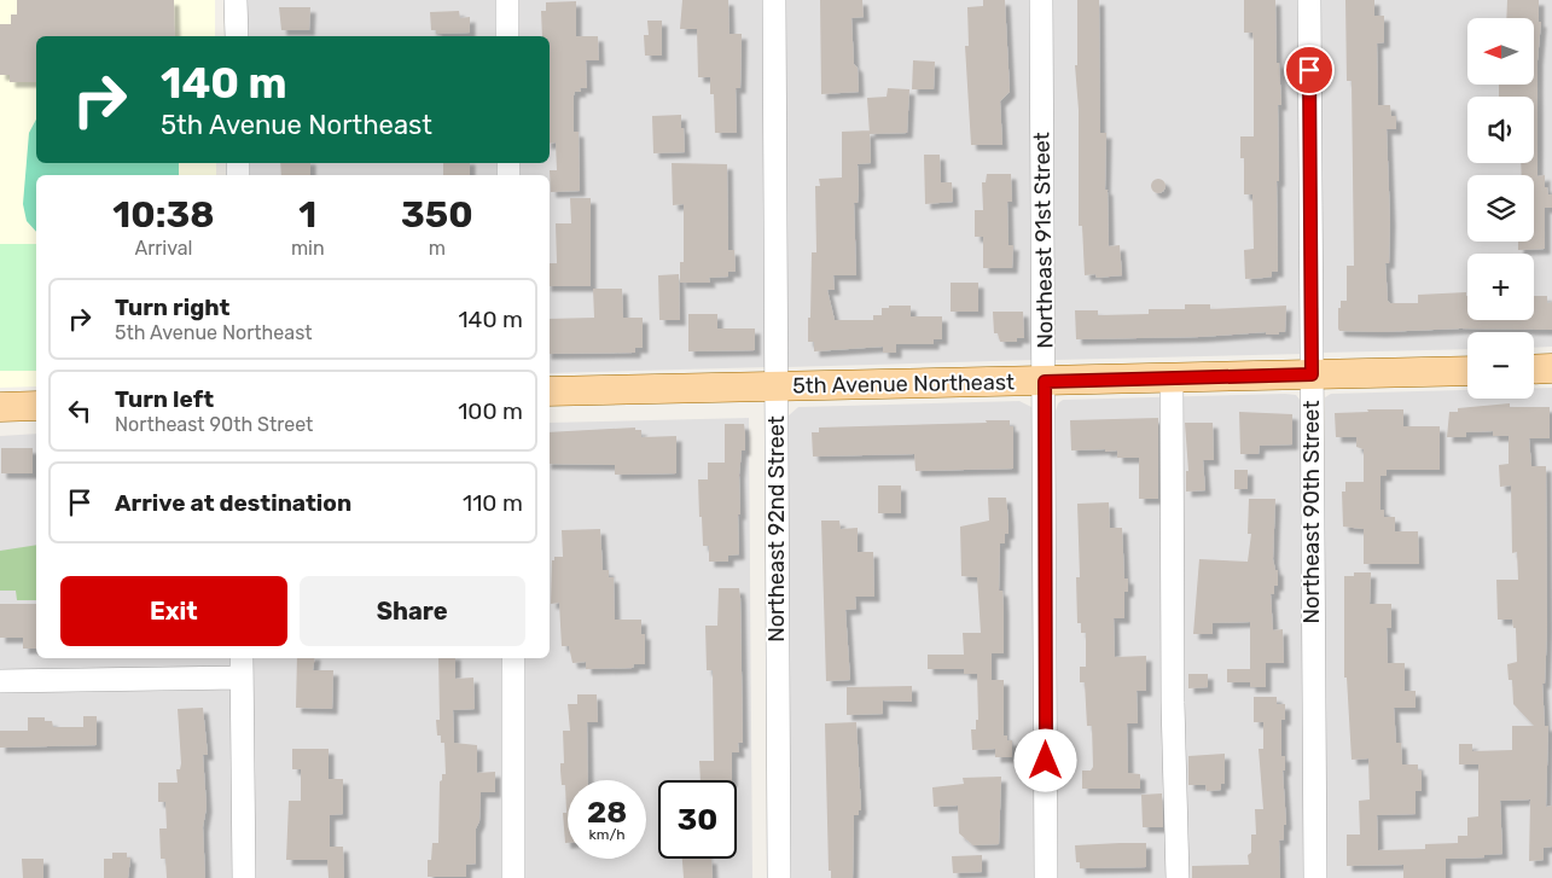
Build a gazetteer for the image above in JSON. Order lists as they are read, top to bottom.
{
  "streets": {
    "main road": ["5th Avenue Northeast"],
    "street": ["Northeast 91st Street", "Northeast 90th Street", "Northeast 92nd Street"]
  },
  "crossings": [
    ["Northeast 91st Street", "5th Avenue Northeast"],
    ["5th Avenue Northeast", "Northeast 90th Street"],
    ["5th Avenue Northeast", "Northeast 92nd Street"]
  ],
  "north": "left",
  "page": {
    "map_buttons": ["+", "−"],
    "turn": ["140 m", "5th Avenue Northeast"],
    "eta": [
      "10:38",
      "Arrival",
      "1",
      "min",
      "350",
      "m"
    ],
    "list": [
      {
        "name": "Turn right",
        "note": "5th Avenue Northeast",
        "value": "140 m"
      },
      {
        "name": "Turn left",
        "note": "Northeast 90th Street",
        "value": "100 m"
      },
      {
        "name": "Arrive at destination",
        "value": "110 m"
      }
    ],
    "buttons": ["Exit", "Share"],
    "speed": "28 km/h",
    "limit": "30"
  }
}
